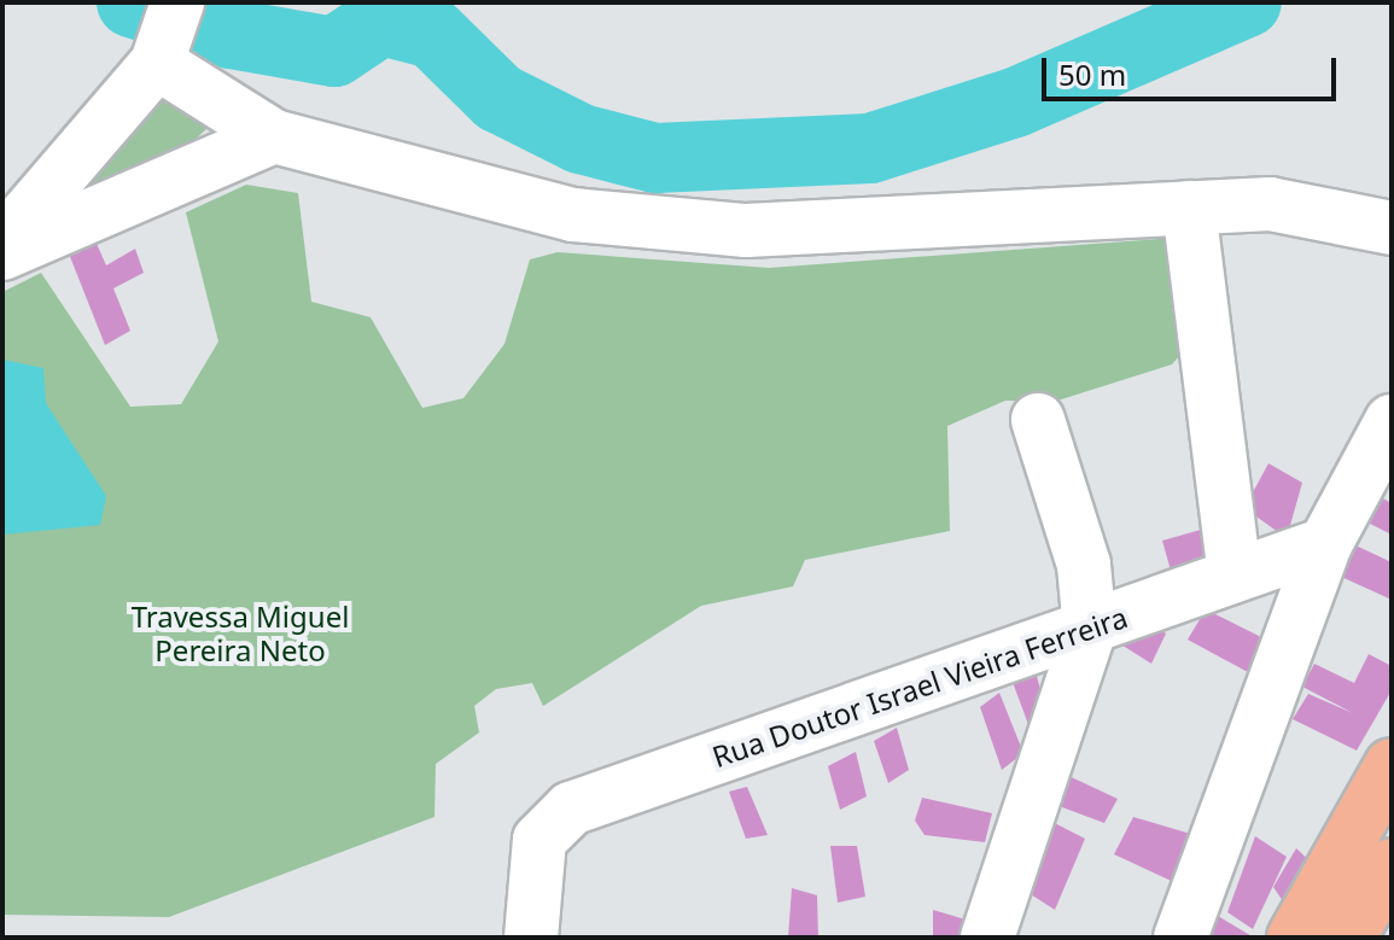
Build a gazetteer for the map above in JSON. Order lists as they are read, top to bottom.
{
  "streets": {
    "street": ["Rua Doutor Israel Vieira Ferreira"]
  },
  "parks": ["Travessa Miguel Pereira Neto"],
  "scale_bar": "50 m"
}
